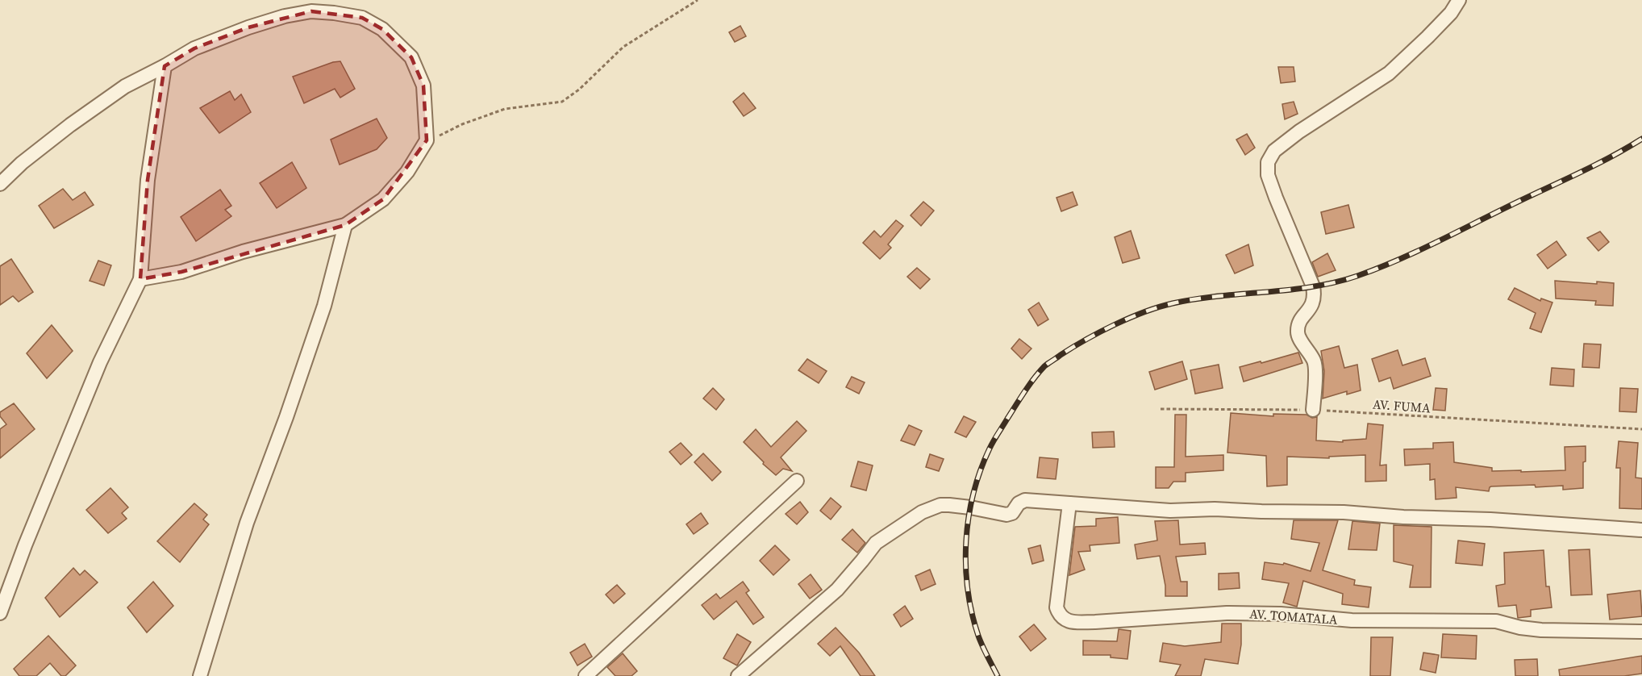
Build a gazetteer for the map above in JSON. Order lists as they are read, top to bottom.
{
  "streets": {
    "street": ["AV. TOMATALA"],
    "path": ["AV. FUMA"]
  }
}
